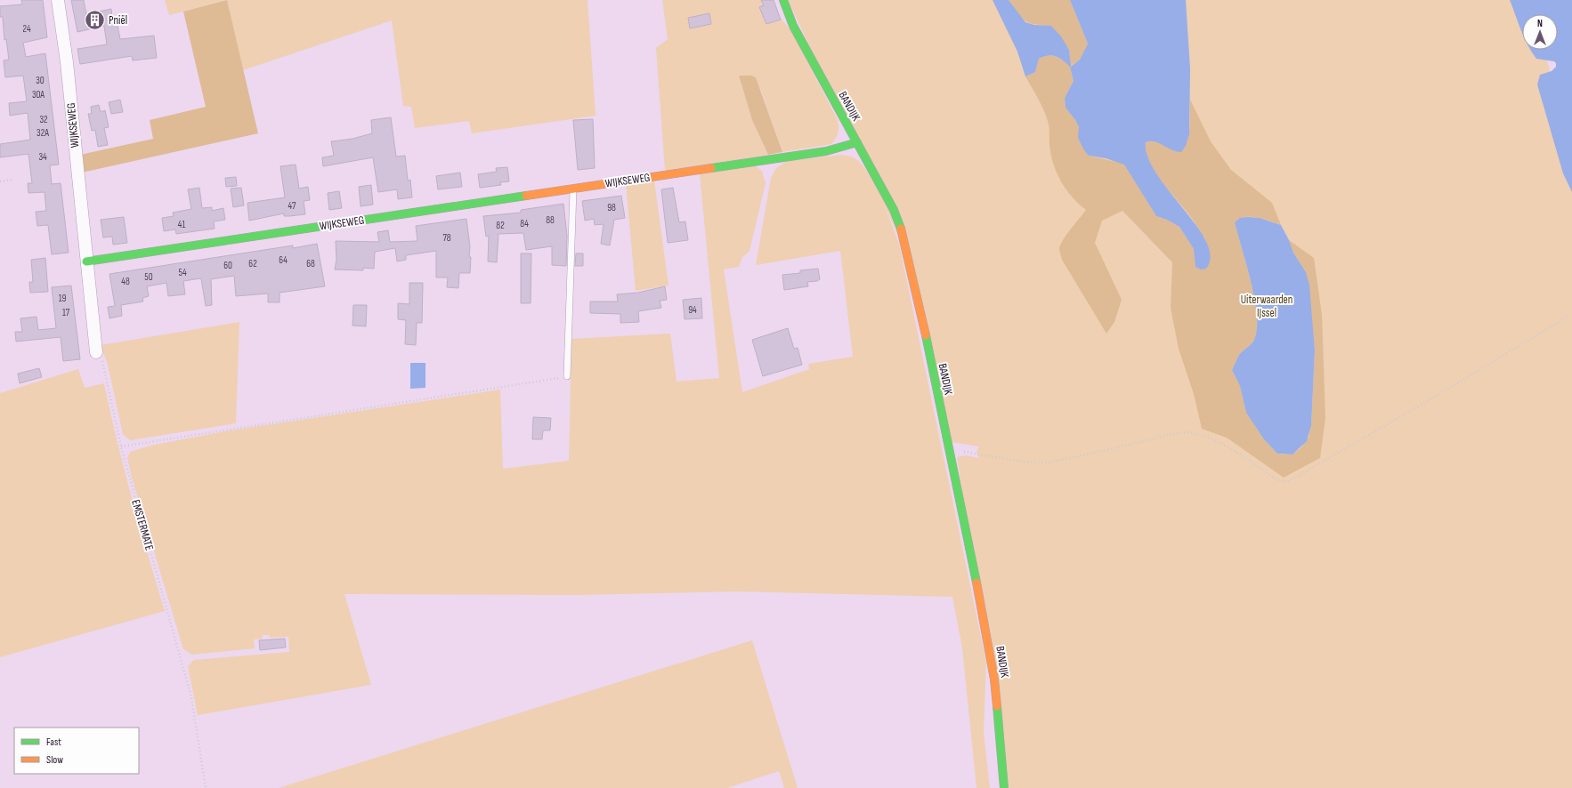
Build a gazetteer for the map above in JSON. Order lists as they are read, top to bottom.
{
  "streets": {
    "street": ["BANDIJK", "WIJKSEWEG"],
    "path": ["EMSTERMATE"]
  },
  "crossings": [
    ["BANDIJK", "WIJKSEWEG"]
  ],
  "parks": ["Uiterwaarden IJssel"],
  "places": {
    "building": ["Pniël"]
  },
  "house_numbers": [
    "24",
    "30",
    "30A",
    "32",
    "32A",
    "34",
    "47",
    "98",
    "88",
    "84",
    "41",
    "82",
    "78",
    "64",
    "62",
    "68",
    "60",
    "54",
    "50",
    "48",
    "19",
    "94",
    "17"
  ],
  "legend": ["Fast", "Slow"],
  "north": "top"
}
